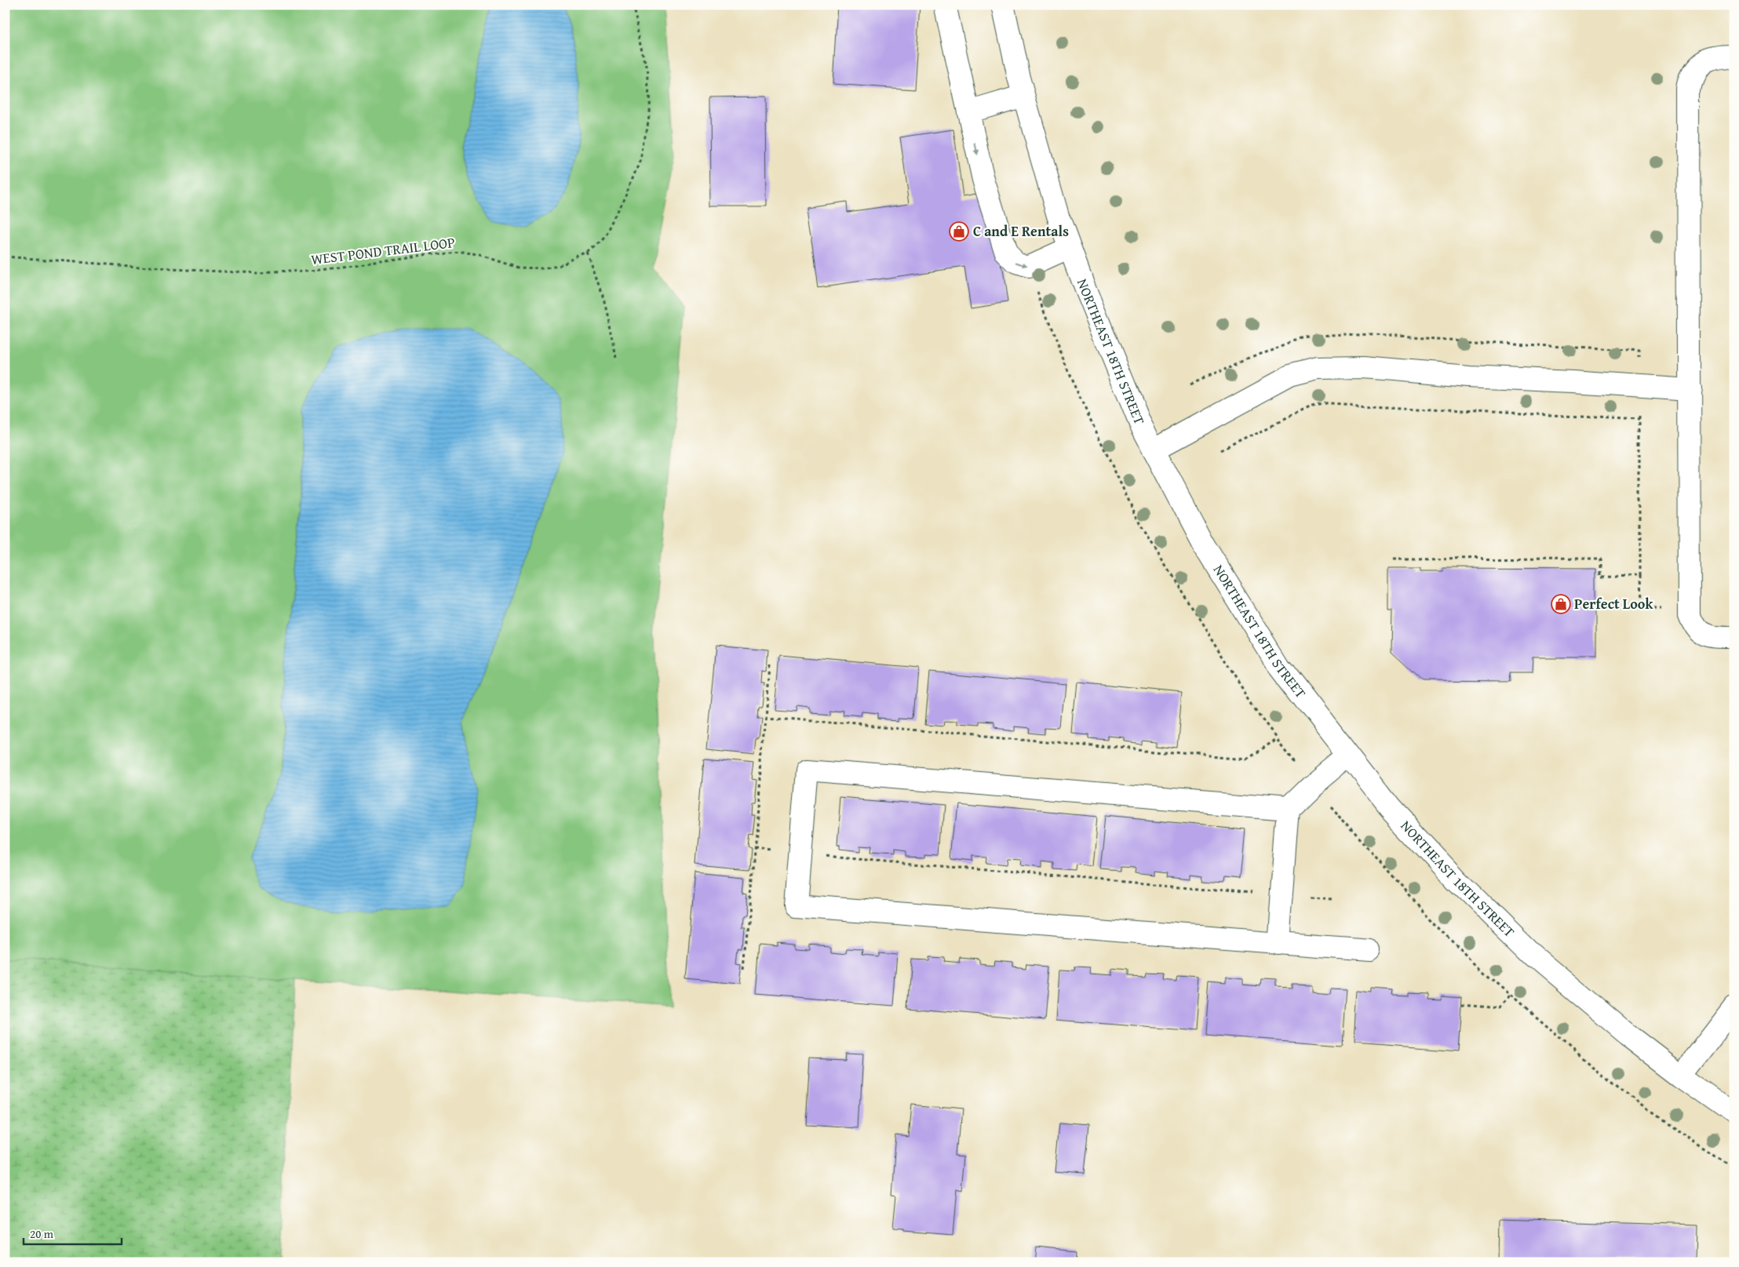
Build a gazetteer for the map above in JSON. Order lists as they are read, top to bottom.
{
  "streets": {
    "street": ["NORTHEAST 18TH STREET"],
    "path": ["WEST POND TRAIL LOOP"]
  },
  "places": {
    "shop": ["C and E Rentals", "Perfect Look"]
  },
  "scale_bar": "20 m"
}
